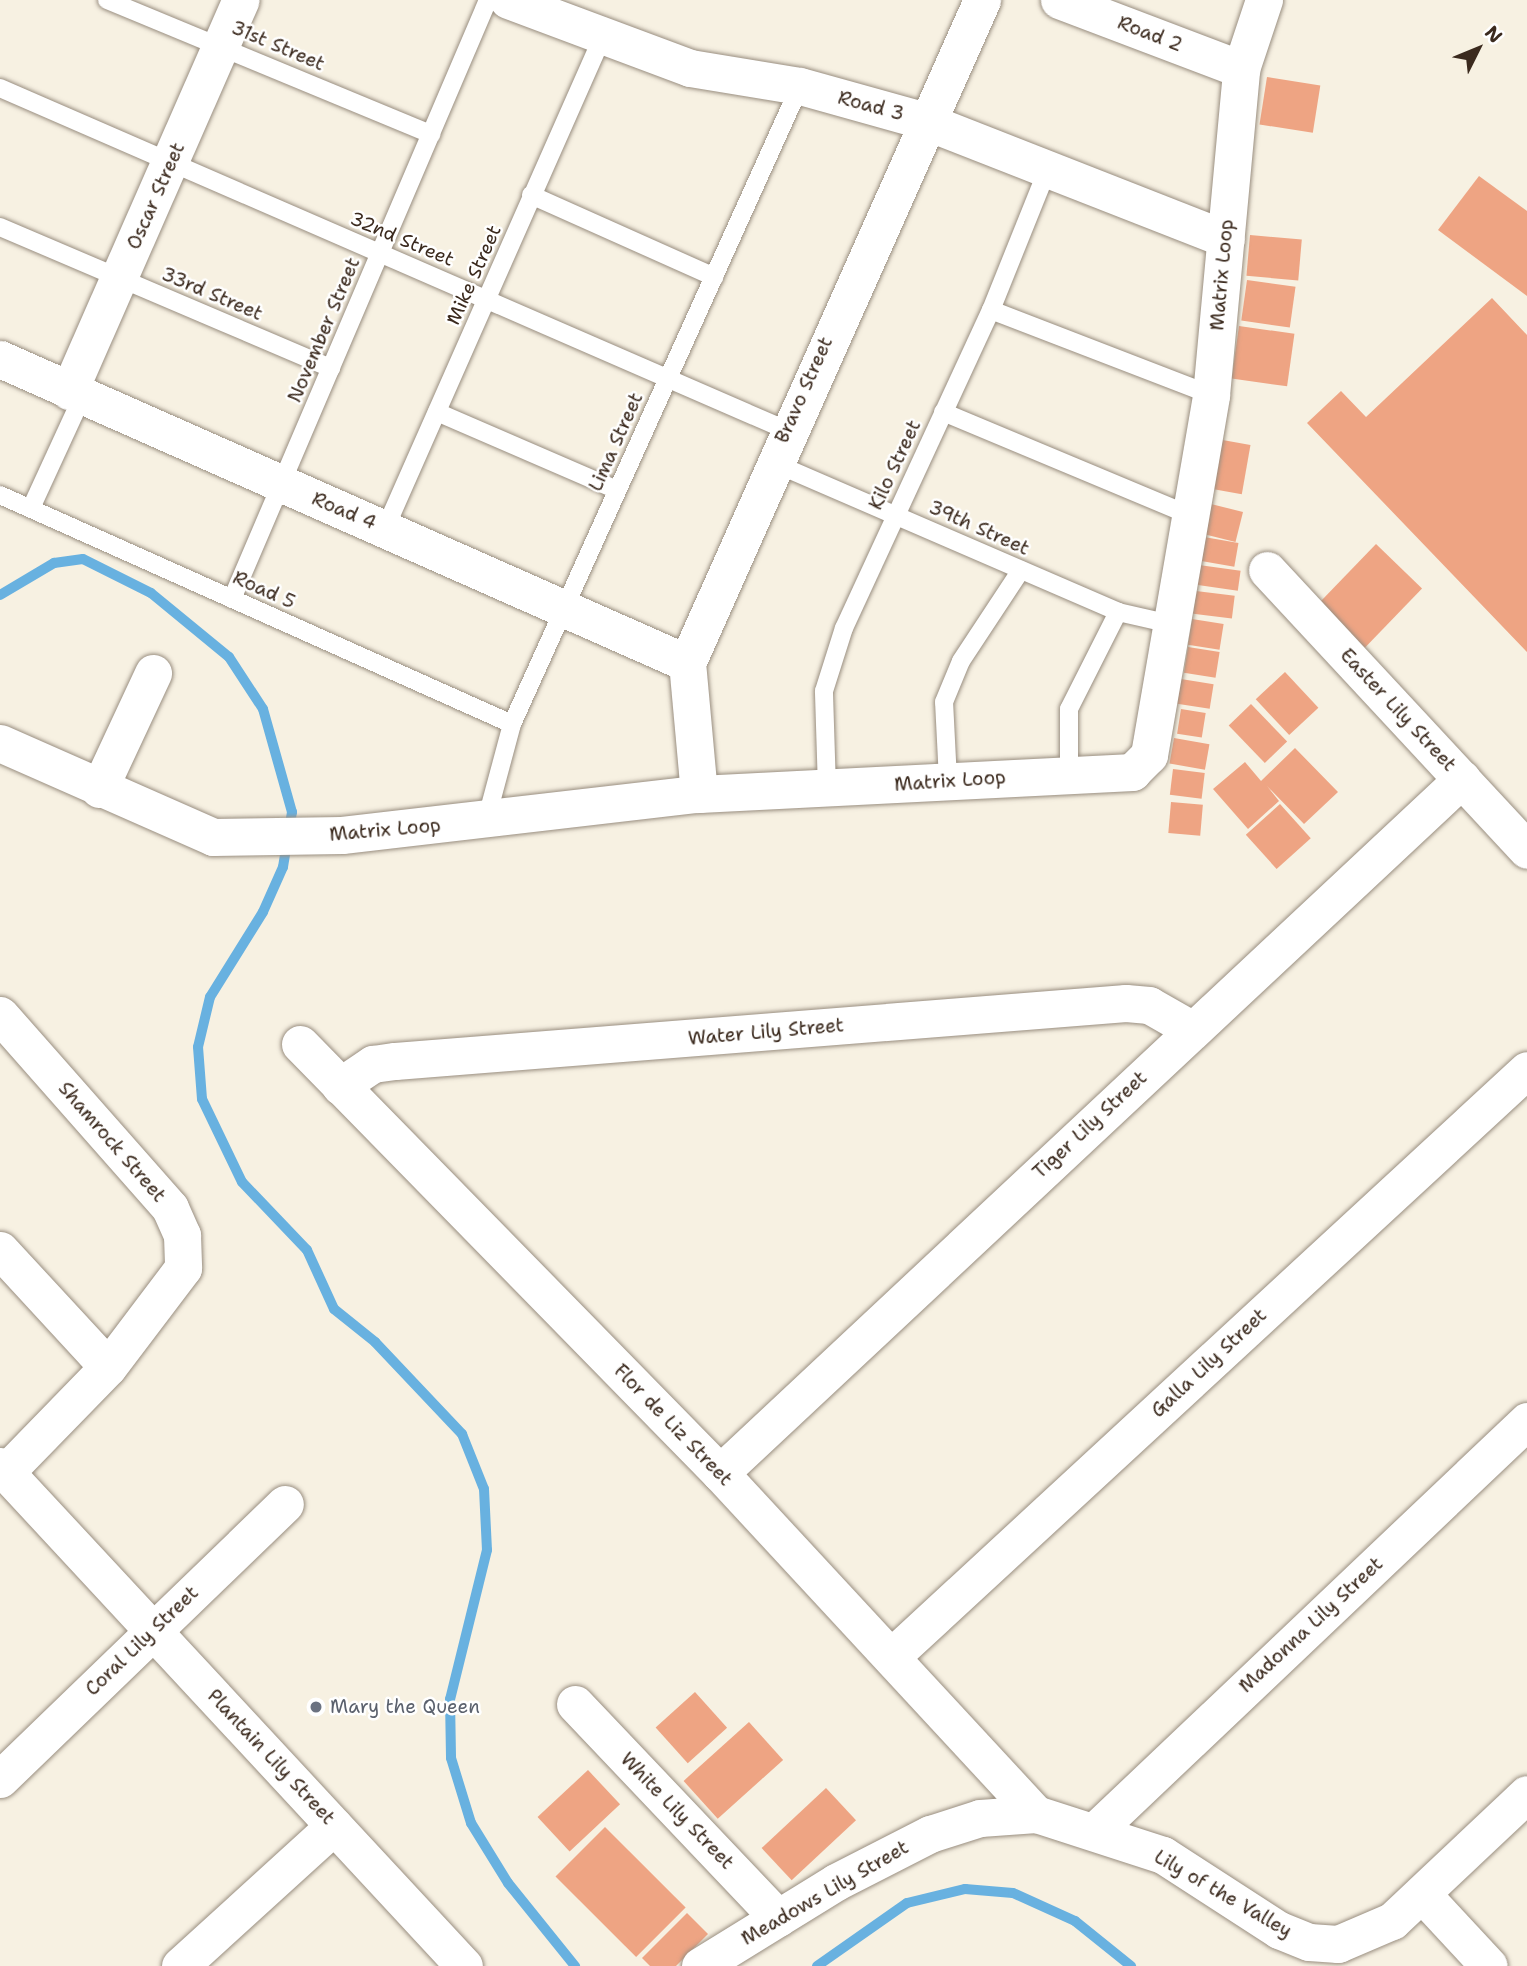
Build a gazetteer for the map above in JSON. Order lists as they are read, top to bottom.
{
  "streets": {
    "street": [
      "Road 2",
      "Road 3",
      "Oscar Street",
      "Matrix Loop",
      "Bravo Street",
      "Road 4",
      "Easter Lily Street",
      "Water Lily Street",
      "Tiger Lily Street",
      "Shamrock Street",
      "Galla Lily Street",
      "Flor de Liz Street",
      "Madonna Lily Street",
      "Coral Lily Street",
      "Plantain Lily Street",
      "White Lily Street",
      "Meadows Lily Street",
      "Lily of the Valley"
    ],
    "lane": [
      "31st Street",
      "32nd Street",
      "Mike Street",
      "33rd Street",
      "November Street",
      "Lima Street",
      "Kilo Street",
      "39th Street",
      "Road 5"
    ]
  },
  "crossings": [
    ["Road 2", "Matrix Loop"],
    ["31st Street", "Oscar Street"],
    ["31st Street", "November Street"],
    ["Road 3", "Mike Street"],
    ["Road 3", "Matrix Loop"],
    ["Road 3", "Bravo Street"],
    ["Road 3", "Lima Street"],
    ["Road 3", "Kilo Street"],
    ["Oscar Street", "32nd Street"],
    ["Oscar Street", "33rd Street"],
    ["Oscar Street", "Road 4"],
    ["Oscar Street", "Road 5"],
    ["32nd Street", "Mike Street"],
    ["32nd Street", "November Street"],
    ["32nd Street", "Bravo Street"],
    ["32nd Street", "Lima Street"],
    ["32nd Street", "39th Street"],
    ["Mike Street", "Road 4"],
    ["Matrix Loop", "Bravo Street"],
    ["Matrix Loop", "Lima Street"],
    ["Matrix Loop", "Kilo Street"],
    ["Matrix Loop", "39th Street"],
    ["33rd Street", "November Street"],
    ["November Street", "Road 4"],
    ["November Street", "Road 5"],
    ["Bravo Street", "Road 4"],
    ["Bravo Street", "39th Street"],
    ["Lima Street", "Road 4"],
    ["Lima Street", "Road 5"],
    ["Kilo Street", "39th Street"],
    ["Easter Lily Street", "Tiger Lily Street"],
    ["Water Lily Street", "Tiger Lily Street"],
    ["Water Lily Street", "Flor de Liz Street"],
    ["Tiger Lily Street", "Flor de Liz Street"],
    ["Shamrock Street", "Plantain Lily Street"],
    ["Galla Lily Street", "Flor de Liz Street"],
    ["Flor de Liz Street", "Meadows Lily Street"],
    ["Flor de Liz Street", "Lily of the Valley"],
    ["Madonna Lily Street", "Lily of the Valley"],
    ["Coral Lily Street", "Plantain Lily Street"],
    ["White Lily Street", "Meadows Lily Street"],
    ["Meadows Lily Street", "Lily of the Valley"]
  ],
  "places": ["Mary the Queen"],
  "north": "top right"
}
